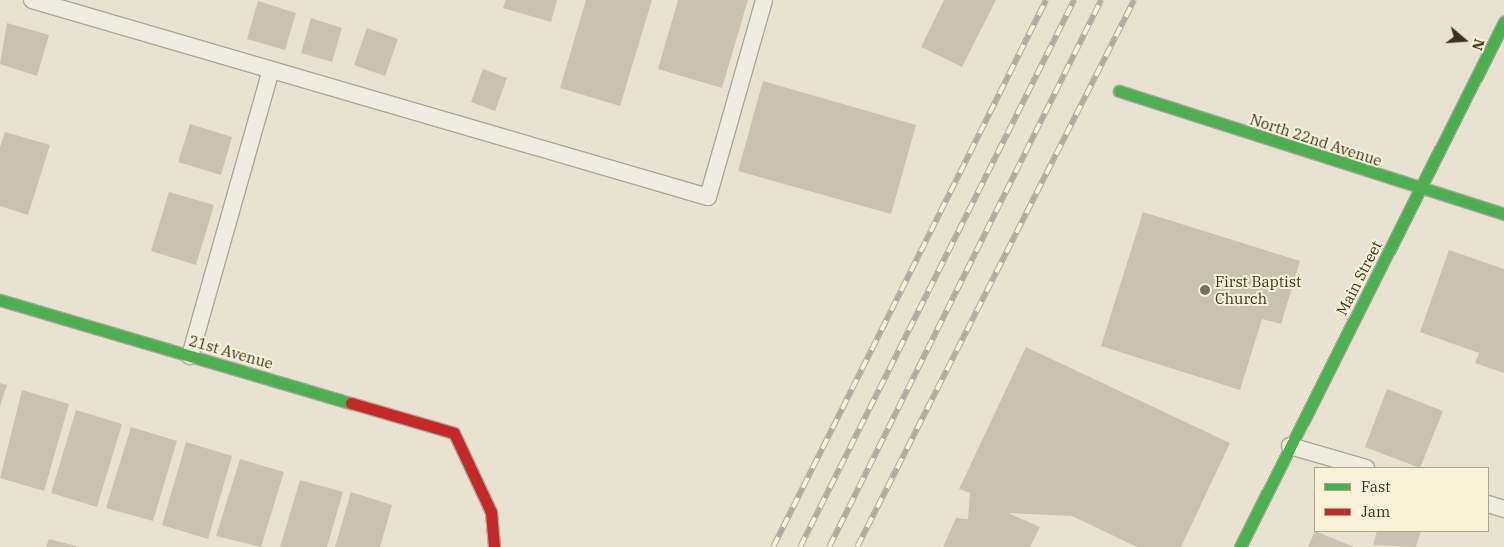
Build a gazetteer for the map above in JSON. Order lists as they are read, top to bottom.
{
  "streets": {
    "street": ["North 22nd Avenue", "Main Street", "21st Avenue"]
  },
  "crossings": [
    ["North 22nd Avenue", "Main Street"]
  ],
  "places": ["First Baptist Church"],
  "legend": ["Fast", "Jam"],
  "north": "right"
}
